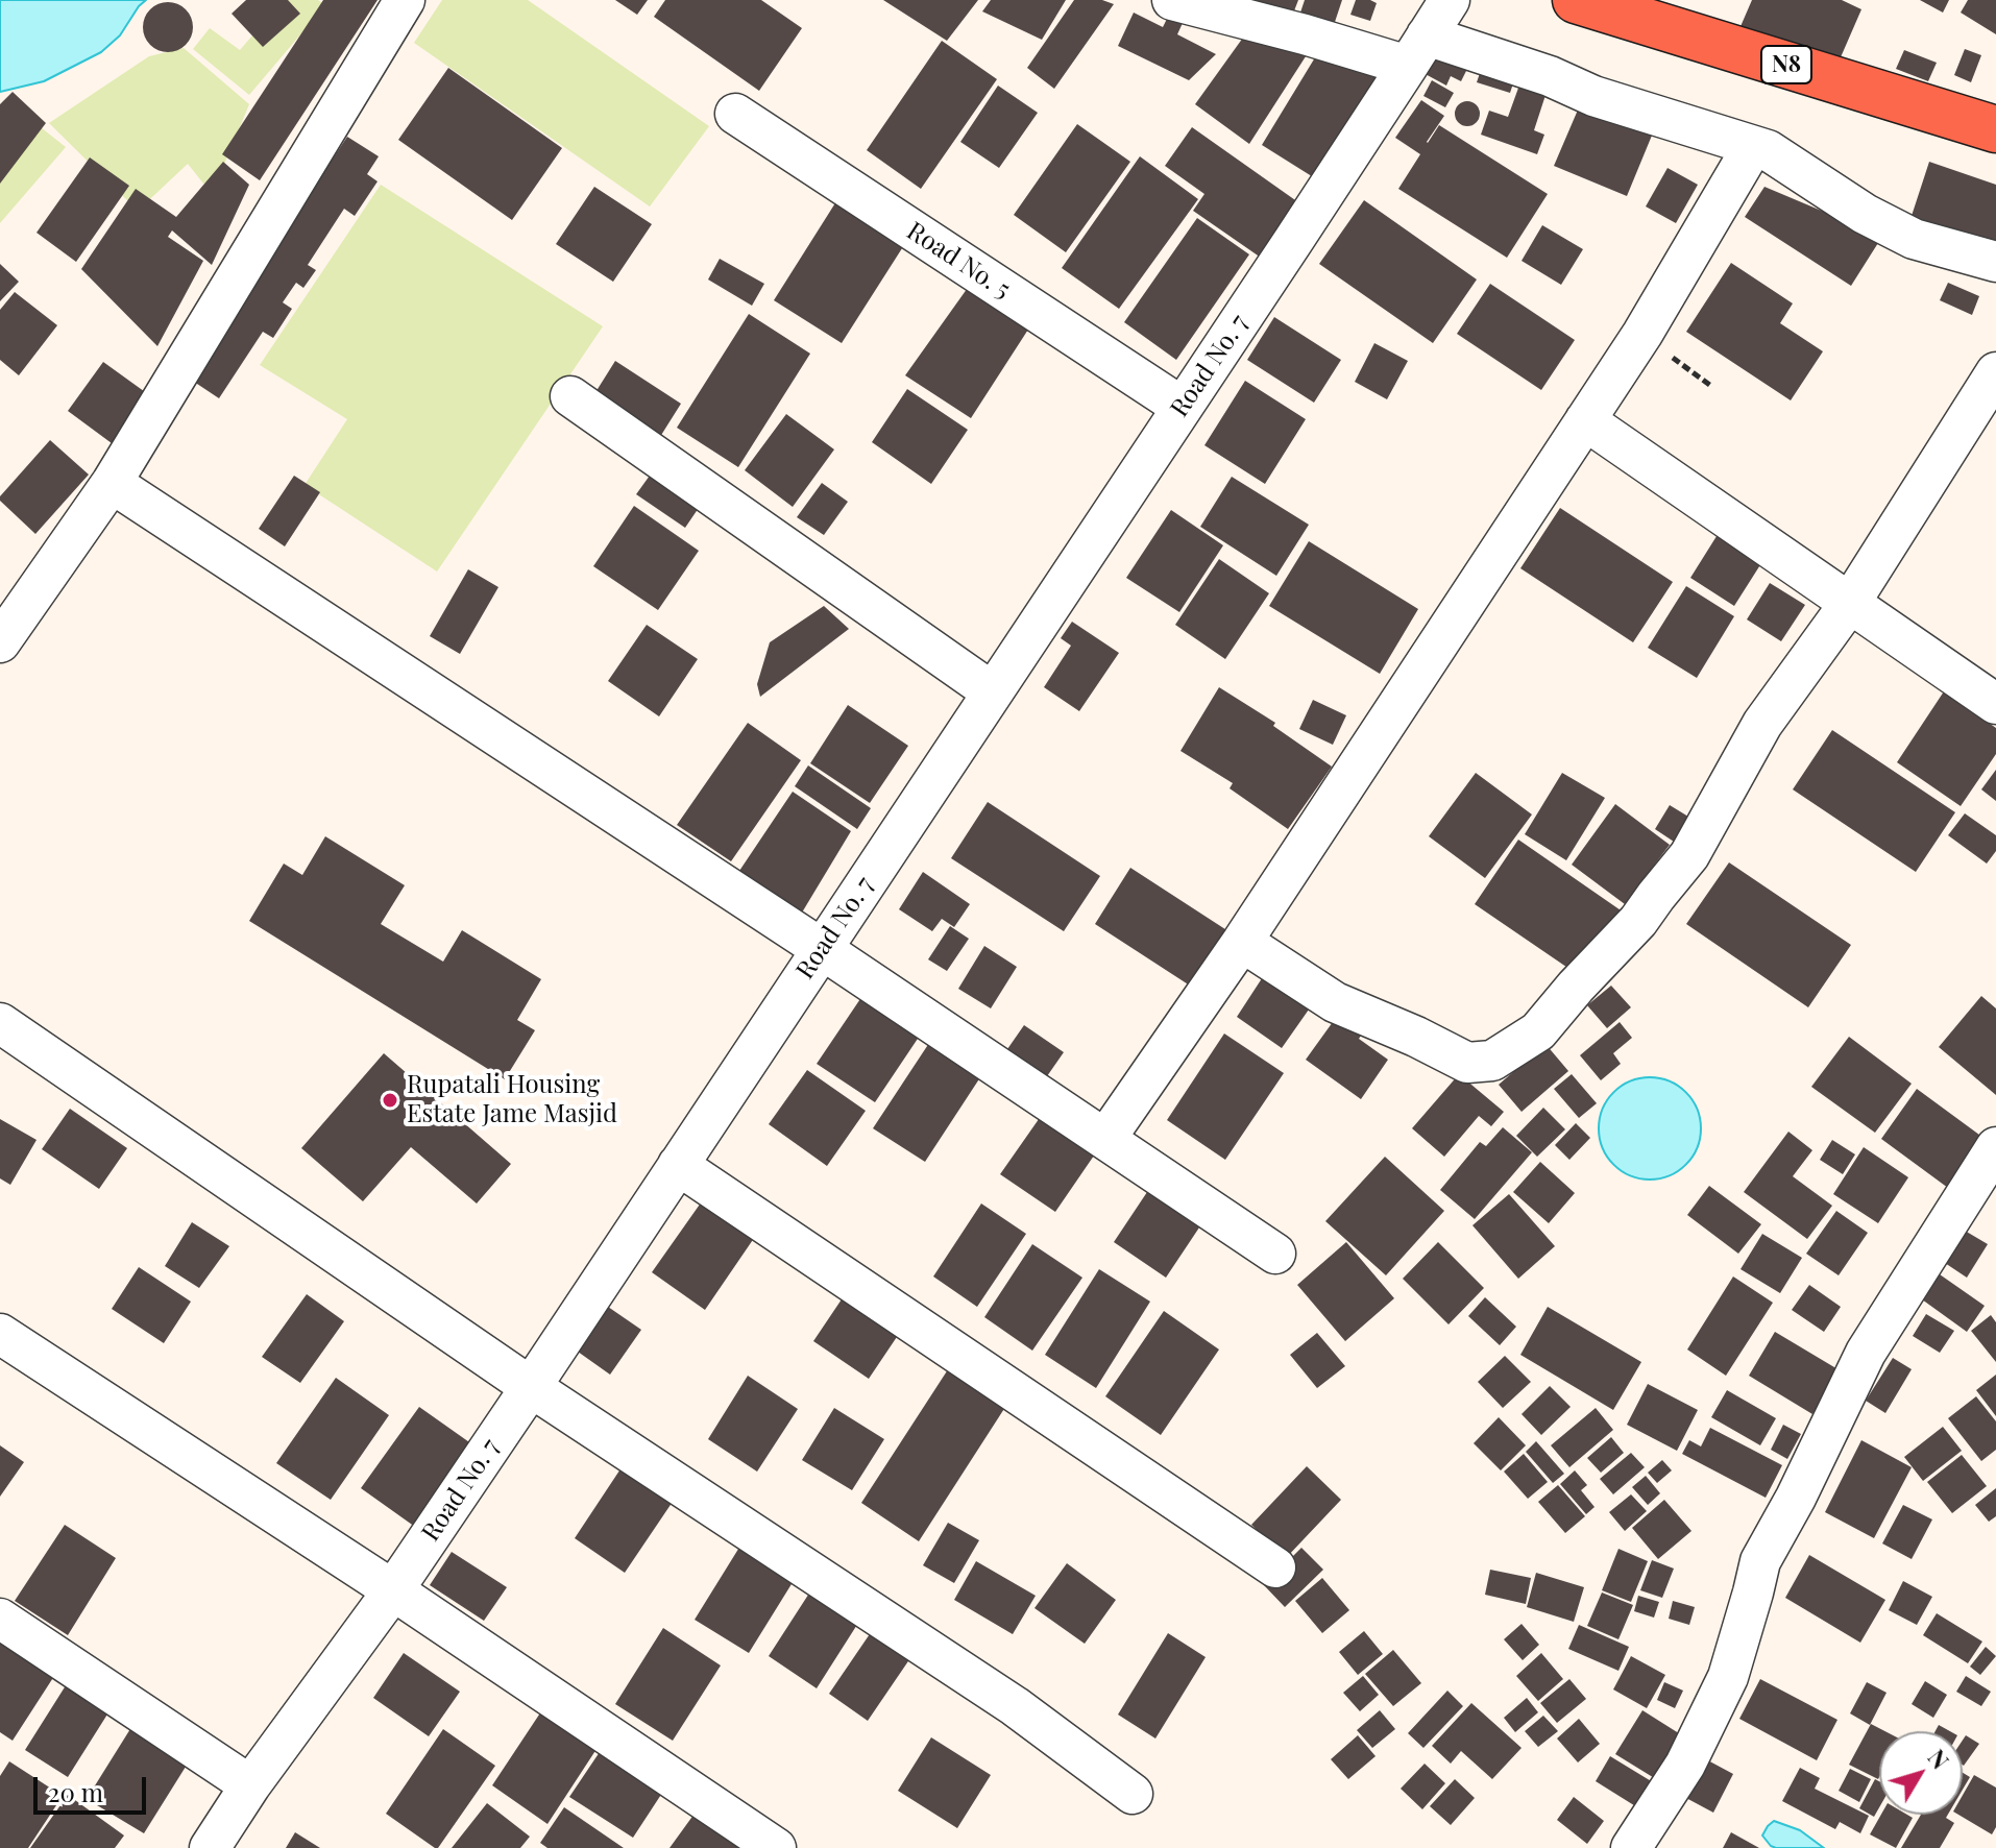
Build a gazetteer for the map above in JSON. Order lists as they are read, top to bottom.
{
  "streets": {
    "highway": ["N8"],
    "street": ["Road No. 5", "Road No. 7"]
  },
  "crossings": [
    ["Road No. 5", "Road No. 7"]
  ],
  "places": ["Rupatali Housing Estate Jame Masjid"],
  "scale_bar": "20 m",
  "north": "top right"
}
